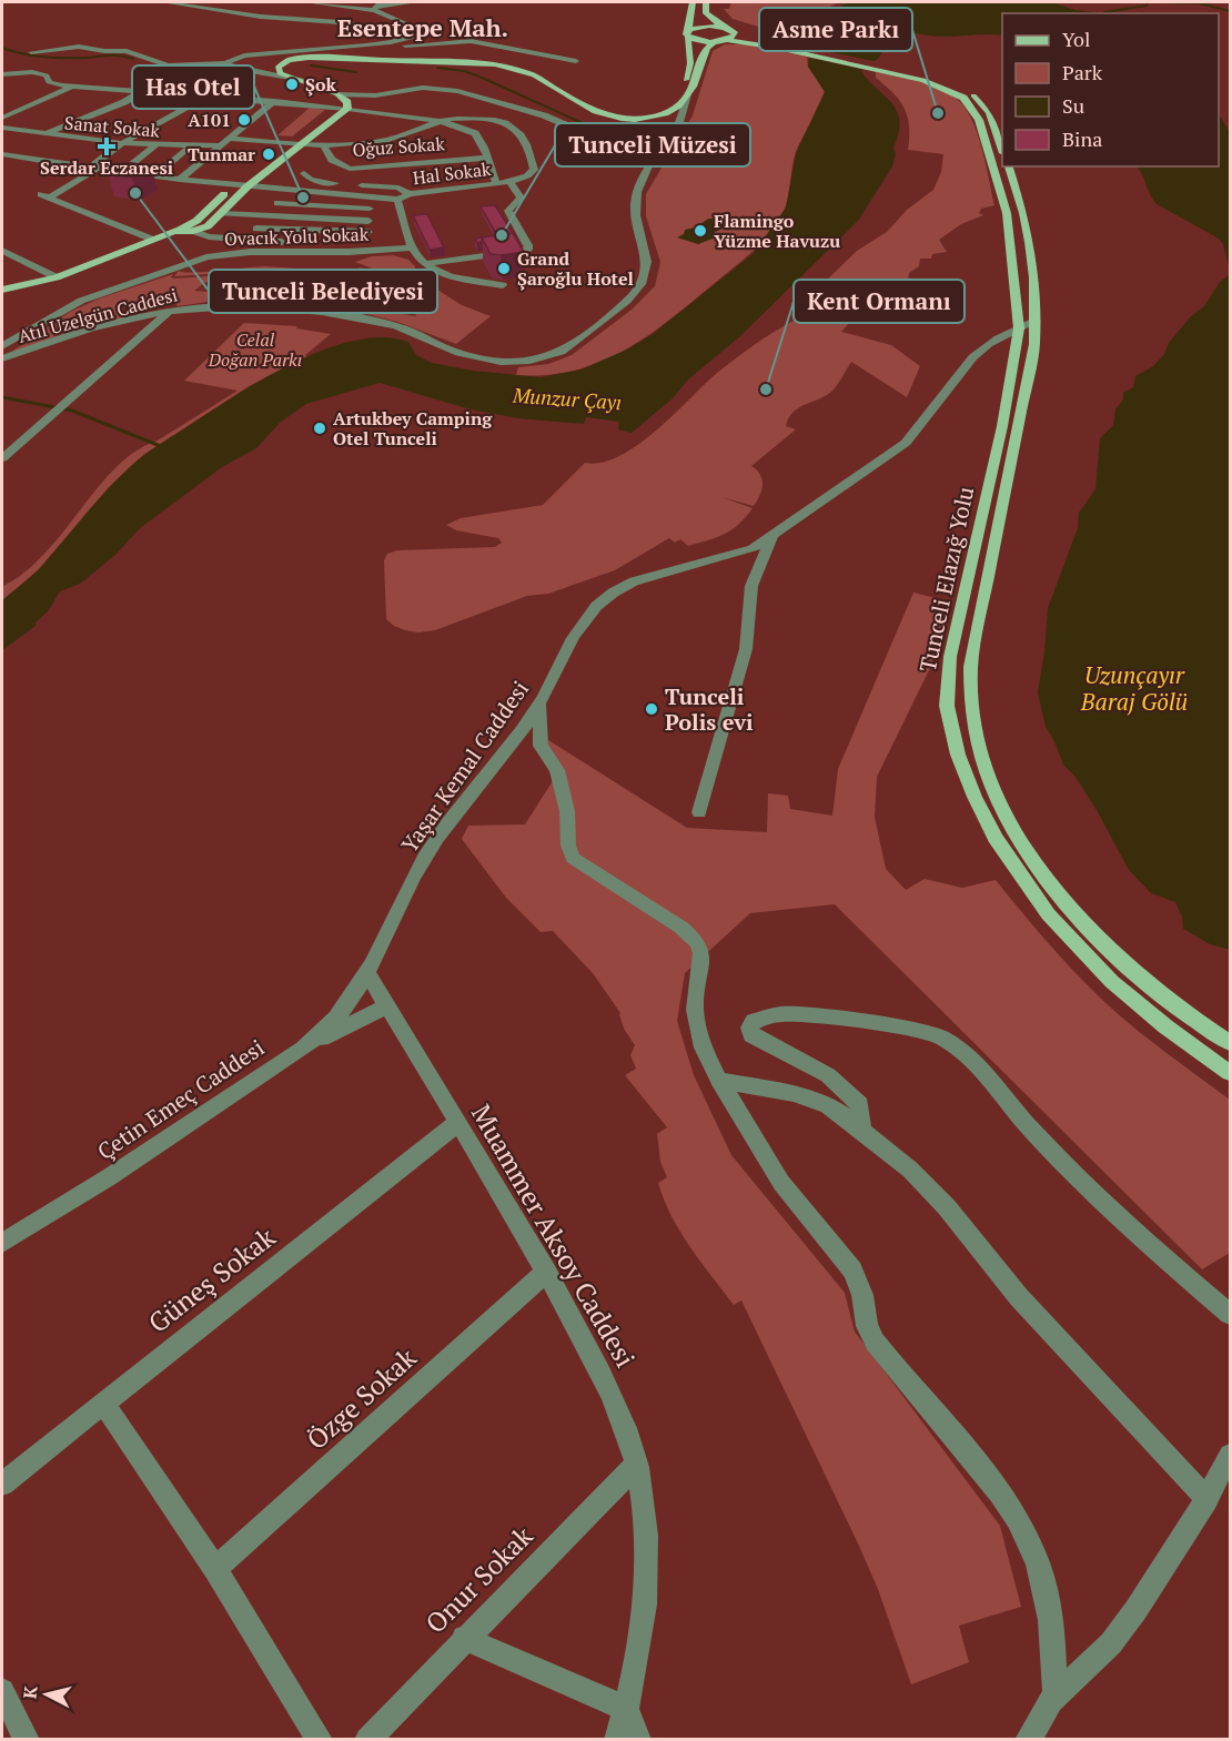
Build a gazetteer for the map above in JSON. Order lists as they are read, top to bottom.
{
  "streets": {
    "main road": ["Tunceli Elazığ Yolu"],
    "street": [
      "Sanat Sokak",
      "Oğuz Sokak",
      "Hal Sokak",
      "Ovacık Yolu Sokak",
      "Atıl Uzelgün Caddesi",
      "Yaşar Kemal Caddesi",
      "Çetin Emeç Caddesi",
      "Muammer Aksoy Caddesi",
      "Güneş Sokak",
      "Özge Sokak",
      "Onur Sokak"
    ]
  },
  "crossings": [
    ["Tunceli Elazığ Yolu", "Yaşar Kemal Caddesi"],
    ["Yaşar Kemal Caddesi", "Çetin Emeç Caddesi"],
    ["Yaşar Kemal Caddesi", "Muammer Aksoy Caddesi"],
    ["Çetin Emeç Caddesi", "Muammer Aksoy Caddesi"],
    ["Muammer Aksoy Caddesi", "Güneş Sokak"],
    ["Muammer Aksoy Caddesi", "Özge Sokak"],
    ["Muammer Aksoy Caddesi", "Onur Sokak"]
  ],
  "districts": ["Esentepe Mah."],
  "water": ["Munzur Çayı", "Uzunçayır Baraj Gölü"],
  "parks": ["Celal Doğan Parkı"],
  "places": {
    "other": [
      "Şok",
      "Asme Parkı",
      "A101",
      "Tunmar",
      "Tunceli Belediyesi",
      "Has Otel",
      "Flamingo Yüzme Havuzu",
      "Tunceli Müzesi",
      "Grand Şaroğlu Hotel",
      "Kent Ormanı",
      "Artukbey Camping Otel Tunceli",
      "Tunceli Polis evi"
    ],
    "health": ["Serdar Eczanesi"]
  },
  "legend": [
    "Yol",
    "Park",
    "Su",
    "Bina"
  ],
  "north": "left"
}
